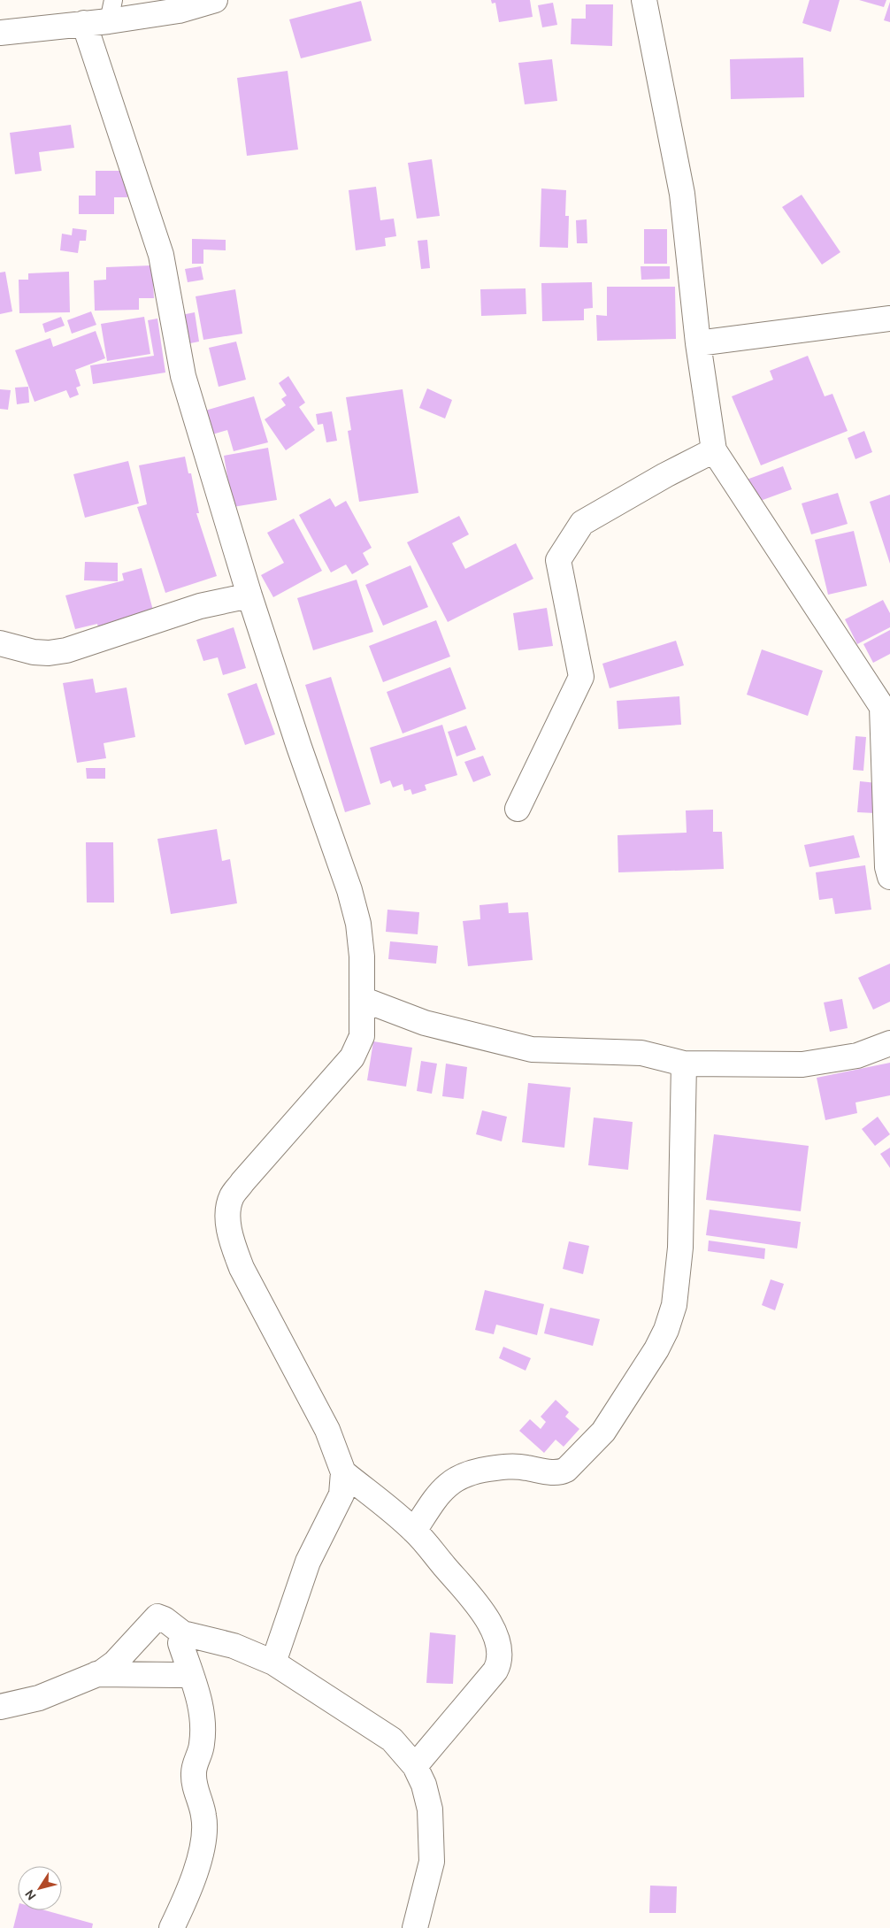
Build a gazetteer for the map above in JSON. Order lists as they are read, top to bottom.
{
  "north": "bottom left"
}
